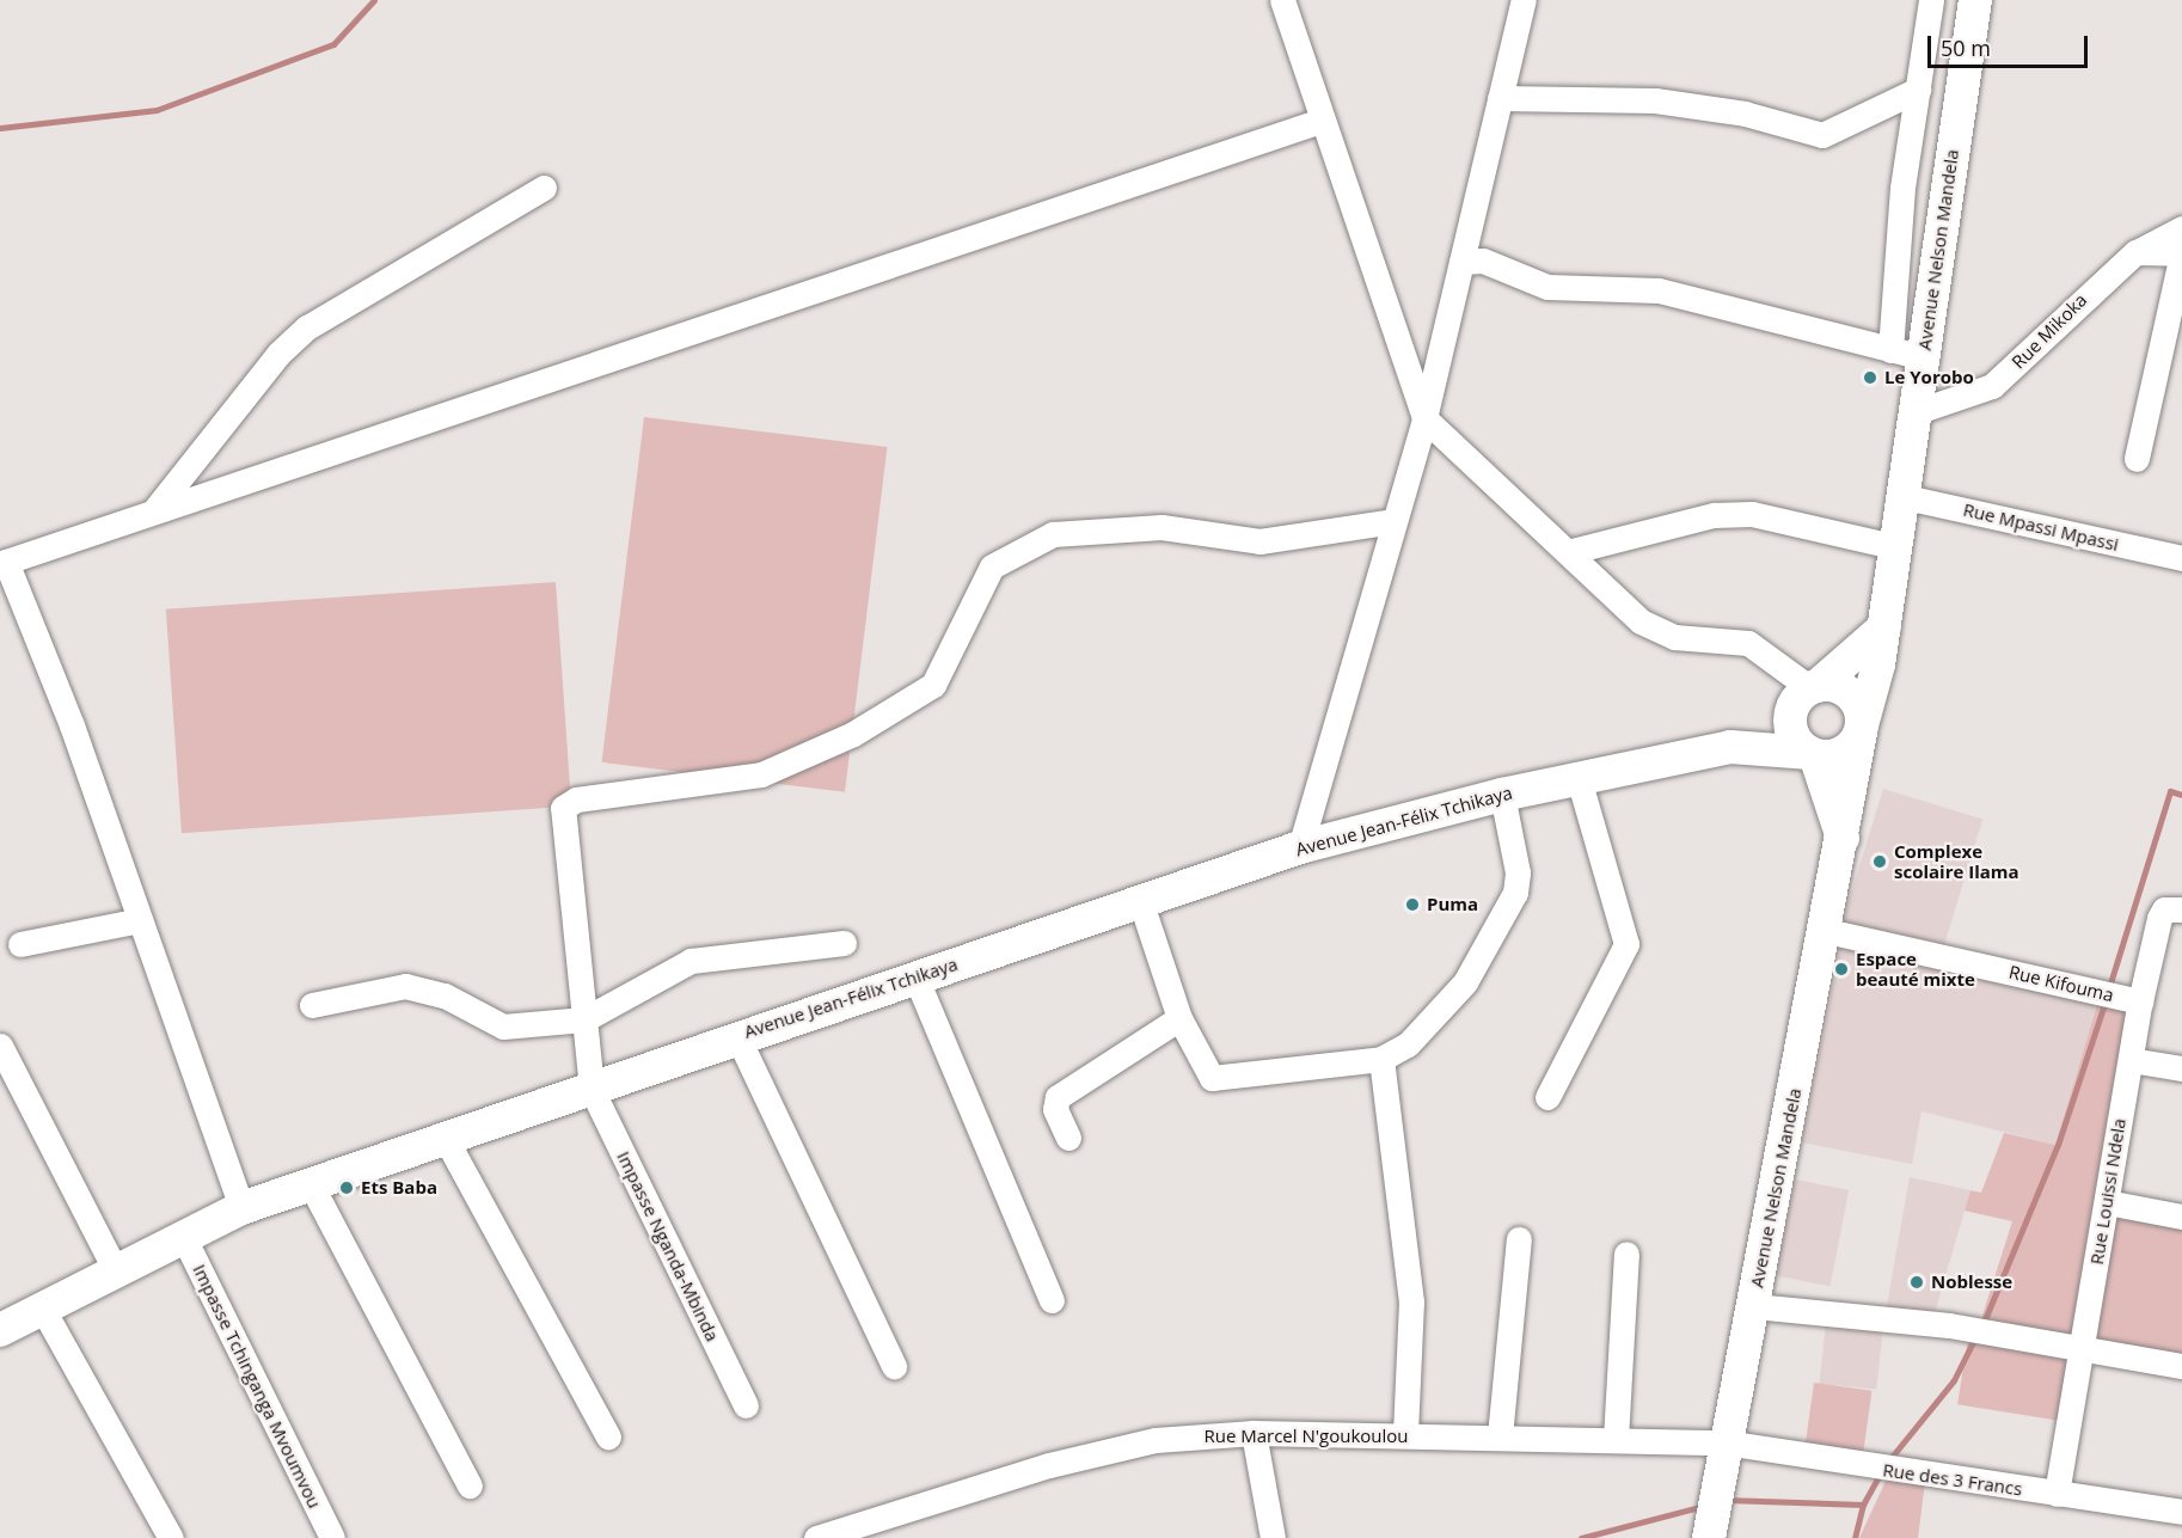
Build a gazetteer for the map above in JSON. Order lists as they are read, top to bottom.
{
  "streets": {
    "street": [
      "Avenue Nelson Mandela",
      "Rue Mikoka",
      "Rue Mpassi Mpassi",
      "Avenue Jean-Félix Tchikaya",
      "Rue Kifouma",
      "Rue Louissi Ndela",
      "Impasse Nganda-Mbinda",
      "Impasse Tchinganga Mvoumvou",
      "Rue Marcel N'goukoulou",
      "Rue des 3 Francs"
    ]
  },
  "crossings": [
    ["Avenue Nelson Mandela", "Rue Mikoka"],
    ["Avenue Nelson Mandela", "Rue Mpassi Mpassi"],
    ["Avenue Nelson Mandela", "Avenue Jean-Félix Tchikaya"],
    ["Avenue Nelson Mandela", "Rue Kifouma"],
    ["Avenue Nelson Mandela", "Rue Marcel N'goukoulou"],
    ["Avenue Nelson Mandela", "Rue des 3 Francs"],
    ["Avenue Jean-Félix Tchikaya", "Impasse Nganda-Mbinda"],
    ["Avenue Jean-Félix Tchikaya", "Impasse Tchinganga Mvoumvou"],
    ["Rue Kifouma", "Rue Louissi Ndela"],
    ["Rue Louissi Ndela", "Rue des 3 Francs"],
    ["Rue Marcel N'goukoulou", "Rue des 3 Francs"]
  ],
  "places": [
    "Le Yorobo",
    "Complexe scolaire Ilama",
    "Puma",
    "Espace beauté mixte",
    "Ets Baba",
    "Noblesse"
  ],
  "scale_bar": "50 m"
}
